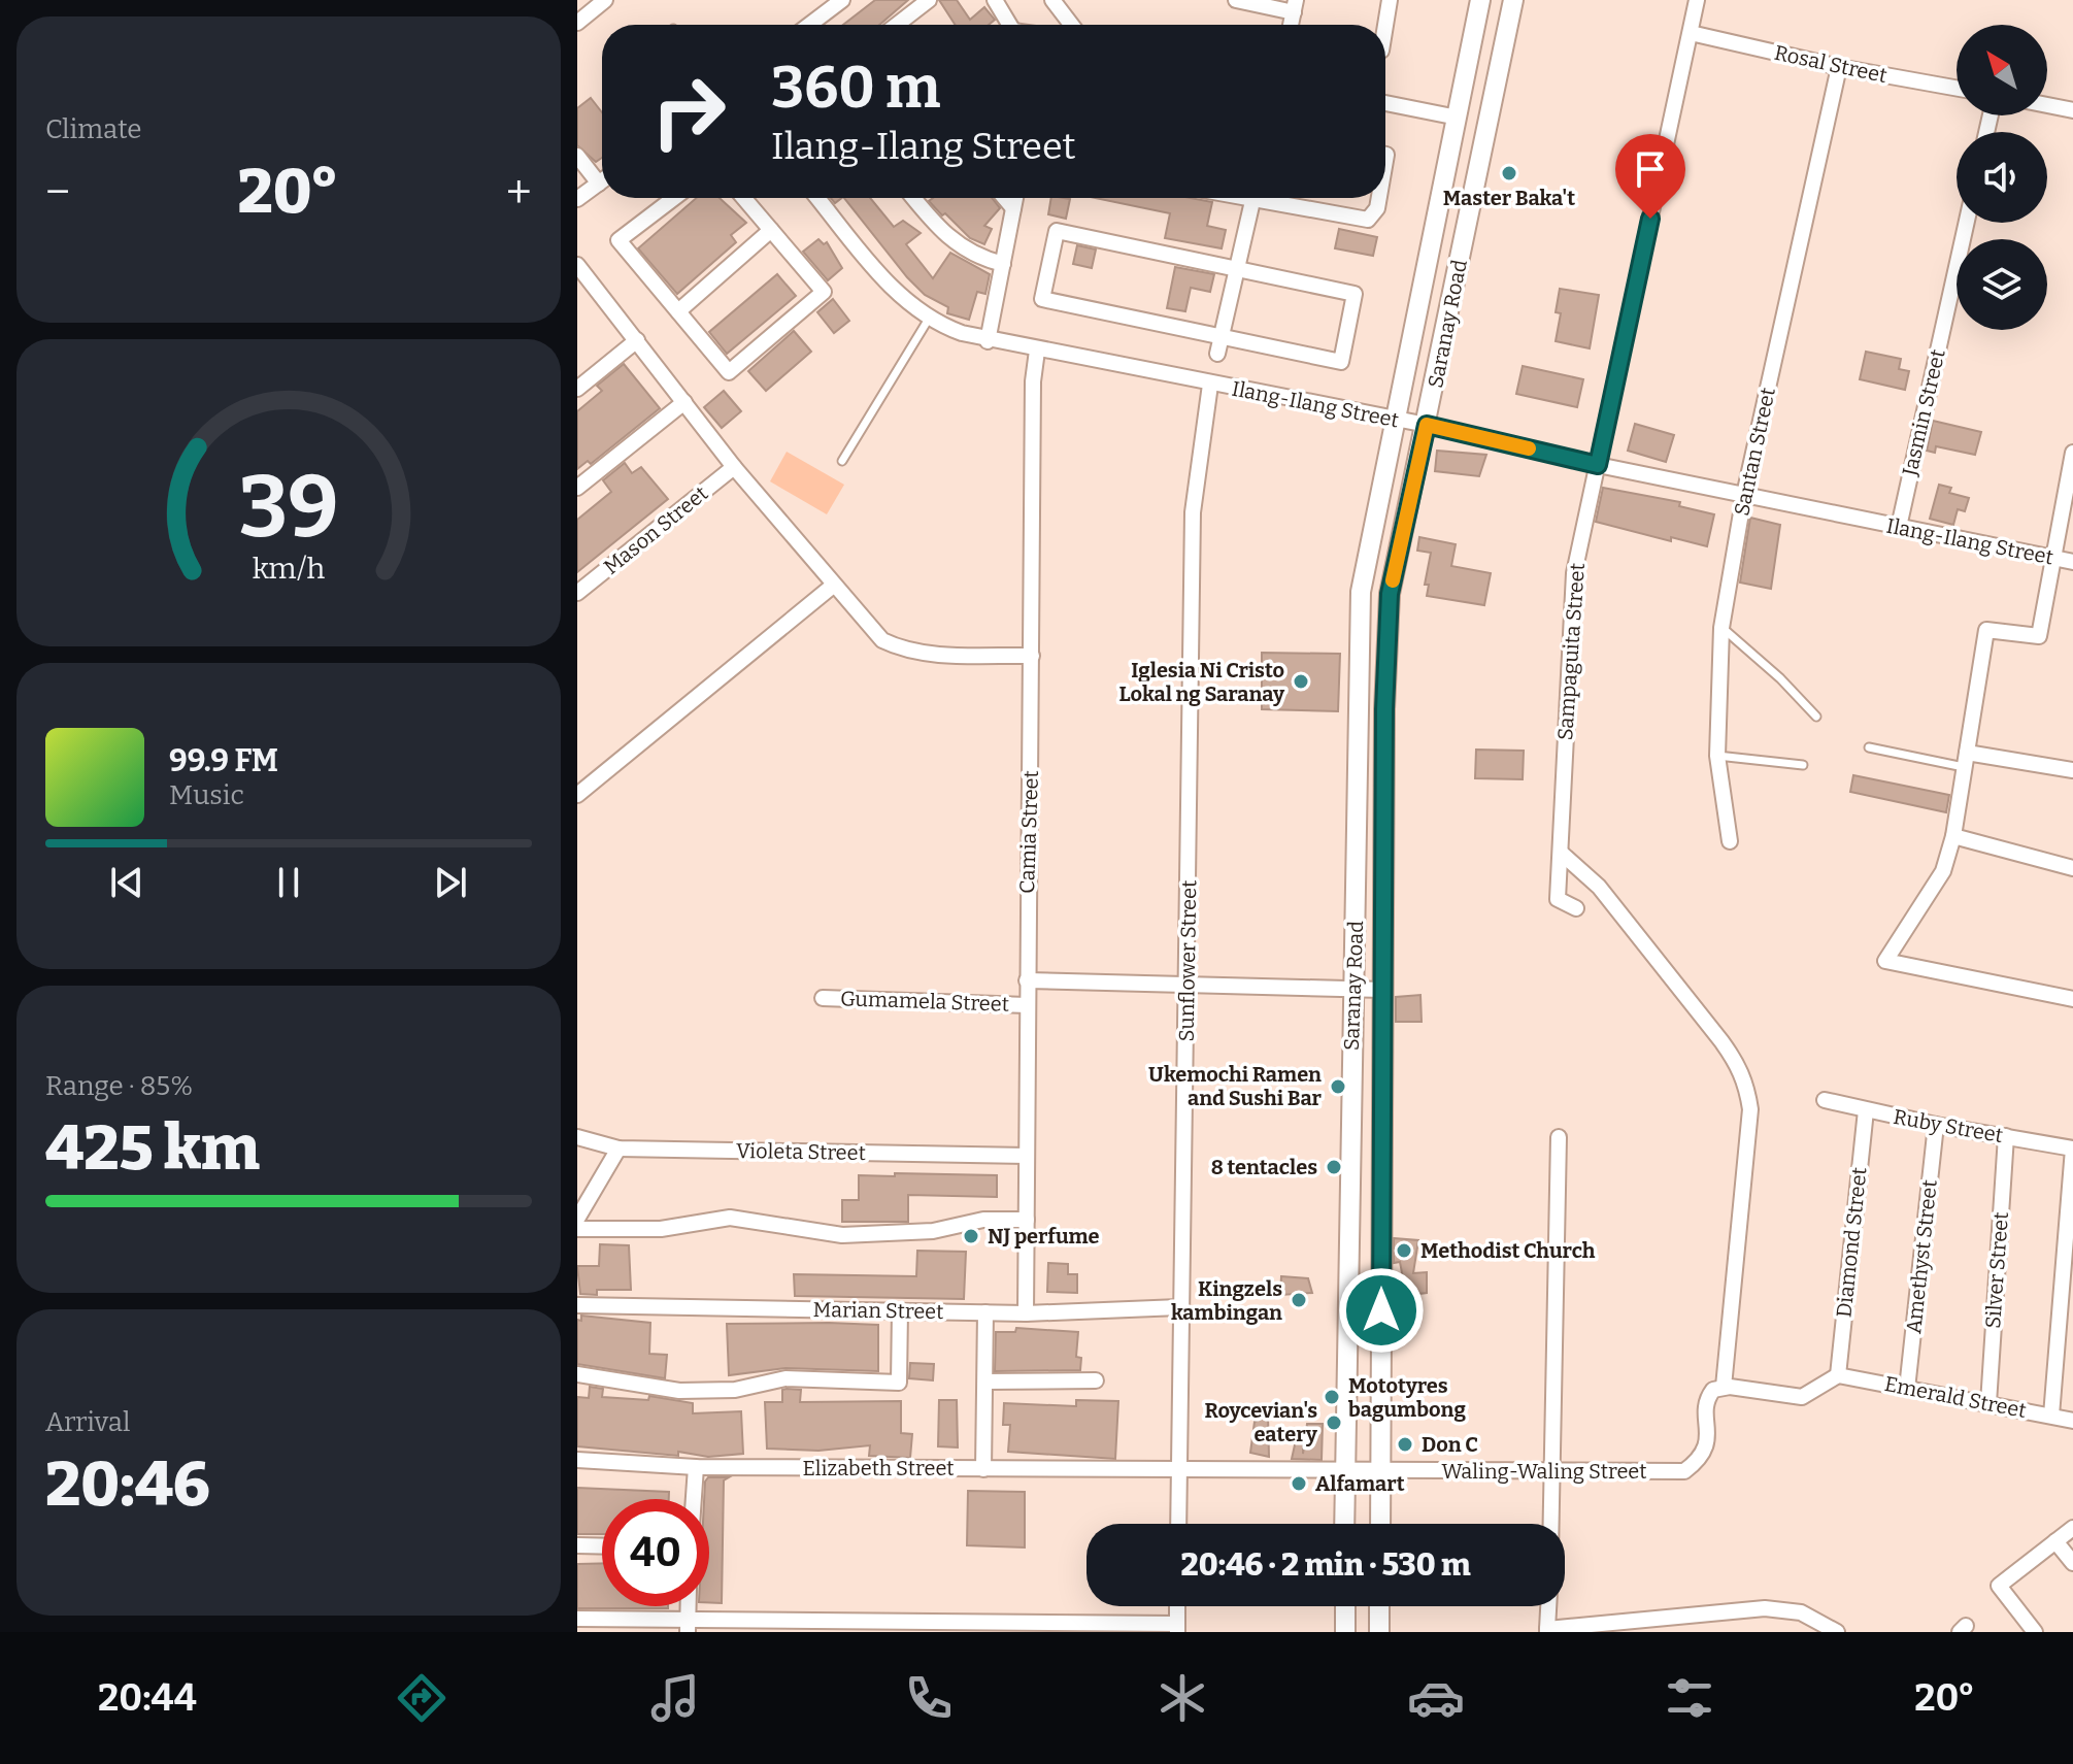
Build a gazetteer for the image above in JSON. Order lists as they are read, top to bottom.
{
  "streets": {
    "street": [
      "Rosal Street",
      "Saranay Road",
      "Ilang-Ilang Street",
      "Jasmin Street",
      "Santan Street",
      "Mason Street",
      "Sampaguita Street",
      "Camia Street",
      "Sunflower Street",
      "Gumamela Street",
      "Ruby Street",
      "Violeta Street",
      "Diamond Street",
      "Amethyst Street",
      "Silver Street",
      "Marian Street",
      "Emerald Street",
      "Elizabeth Street",
      "Waling-Waling Street"
    ]
  },
  "crossings": [
    ["Rosal Street", "Santan Street"],
    ["Rosal Street", "Sampaguita Street"],
    ["Saranay Road", "Ilang-Ilang Street"],
    ["Saranay Road", "Waling-Waling Street"],
    ["Ilang-Ilang Street", "Jasmin Street"],
    ["Ilang-Ilang Street", "Santan Street"],
    ["Ilang-Ilang Street", "Sampaguita Street"],
    ["Ilang-Ilang Street", "Camia Street"],
    ["Ilang-Ilang Street", "Sunflower Street"],
    ["Camia Street", "Gumamela Street"],
    ["Camia Street", "Violeta Street"],
    ["Camia Street", "Marian Street"],
    ["Sunflower Street", "Marian Street"],
    ["Sunflower Street", "Elizabeth Street"],
    ["Sunflower Street", "Waling-Waling Street"],
    ["Ruby Street", "Diamond Street"],
    ["Ruby Street", "Amethyst Street"],
    ["Ruby Street", "Silver Street"],
    ["Diamond Street", "Emerald Street"],
    ["Amethyst Street", "Emerald Street"],
    ["Silver Street", "Emerald Street"],
    ["Elizabeth Street", "Waling-Waling Street"]
  ],
  "places": [
    "Master Baka't",
    "Iglesia Ni Cristo Lokal ng Saranay",
    "Ukemochi Ramen and Sushi Bar",
    "8 tentacles",
    "NJ perfume",
    "Methodist Church",
    "Kingzels kambingan",
    "Mototyres bagumbong",
    "Roycevian's eatery",
    "Don C",
    "Alfamart"
  ],
  "north": "top left",
  "page": {
    "tile": [
      "Climate",
      ["Range · 85%", "425 km"],
      ["Arrival", "20:46"]
    ],
    "turn": ["360 m", "Ilang-Ilang Street"],
    "heat": ["−", "20°", "+"],
    "song": ["99.9 FM", "Music"],
    "limit": "40",
    "trip": "20:46 · 2 min · 530 m",
    "tabs": ["20:44", "20°"],
    "gauge": ["39", "km/h"]
  }
}
